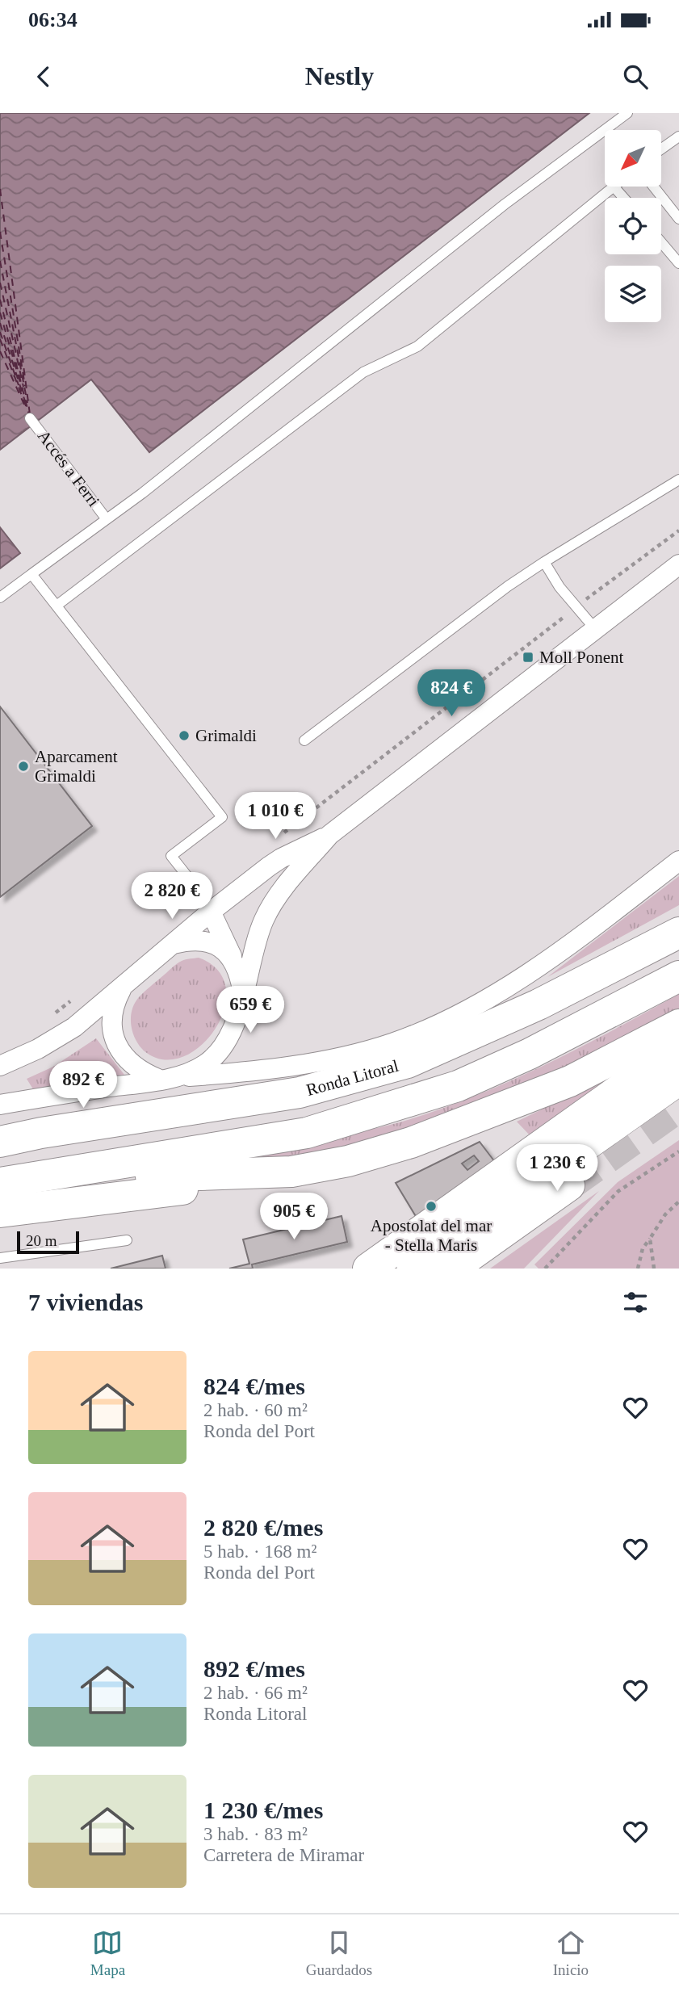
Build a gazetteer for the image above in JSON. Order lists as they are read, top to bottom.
{
  "streets": {
    "highway": ["Ronda Litoral"],
    "lane": ["Accés a Ferri"]
  },
  "places": {
    "transit": ["Moll Ponent"],
    "other": ["Grimaldi", "Aparcament Grimaldi", "Apostolat del mar - Stella Maris"]
  },
  "scale_bar": "20 m",
  "north": "bottom left",
  "page": {
    "status": "06:34",
    "header": "Nestly",
    "price": [
      "824 €",
      "1 010 €",
      "2 820 €",
      "659 €",
      "892 €",
      "1 230 €",
      "905 €"
    ],
    "scale": "20 m",
    "heading": "7 viviendas",
    "list": [
      {
        "name": "824 €/mes",
        "note": "2 hab. · 60 m² · Ronda del Port"
      },
      {
        "name": "2 820 €/mes",
        "note": "5 hab. · 168 m² · Ronda del Port"
      },
      {
        "name": "892 €/mes",
        "note": "2 hab. · 66 m² · Ronda Litoral"
      },
      {
        "name": "1 230 €/mes",
        "note": "3 hab. · 83 m² · Carretera de Miramar"
      }
    ],
    "tabs": ["Mapa", "Guardados", "Inicio"]
  }
}
